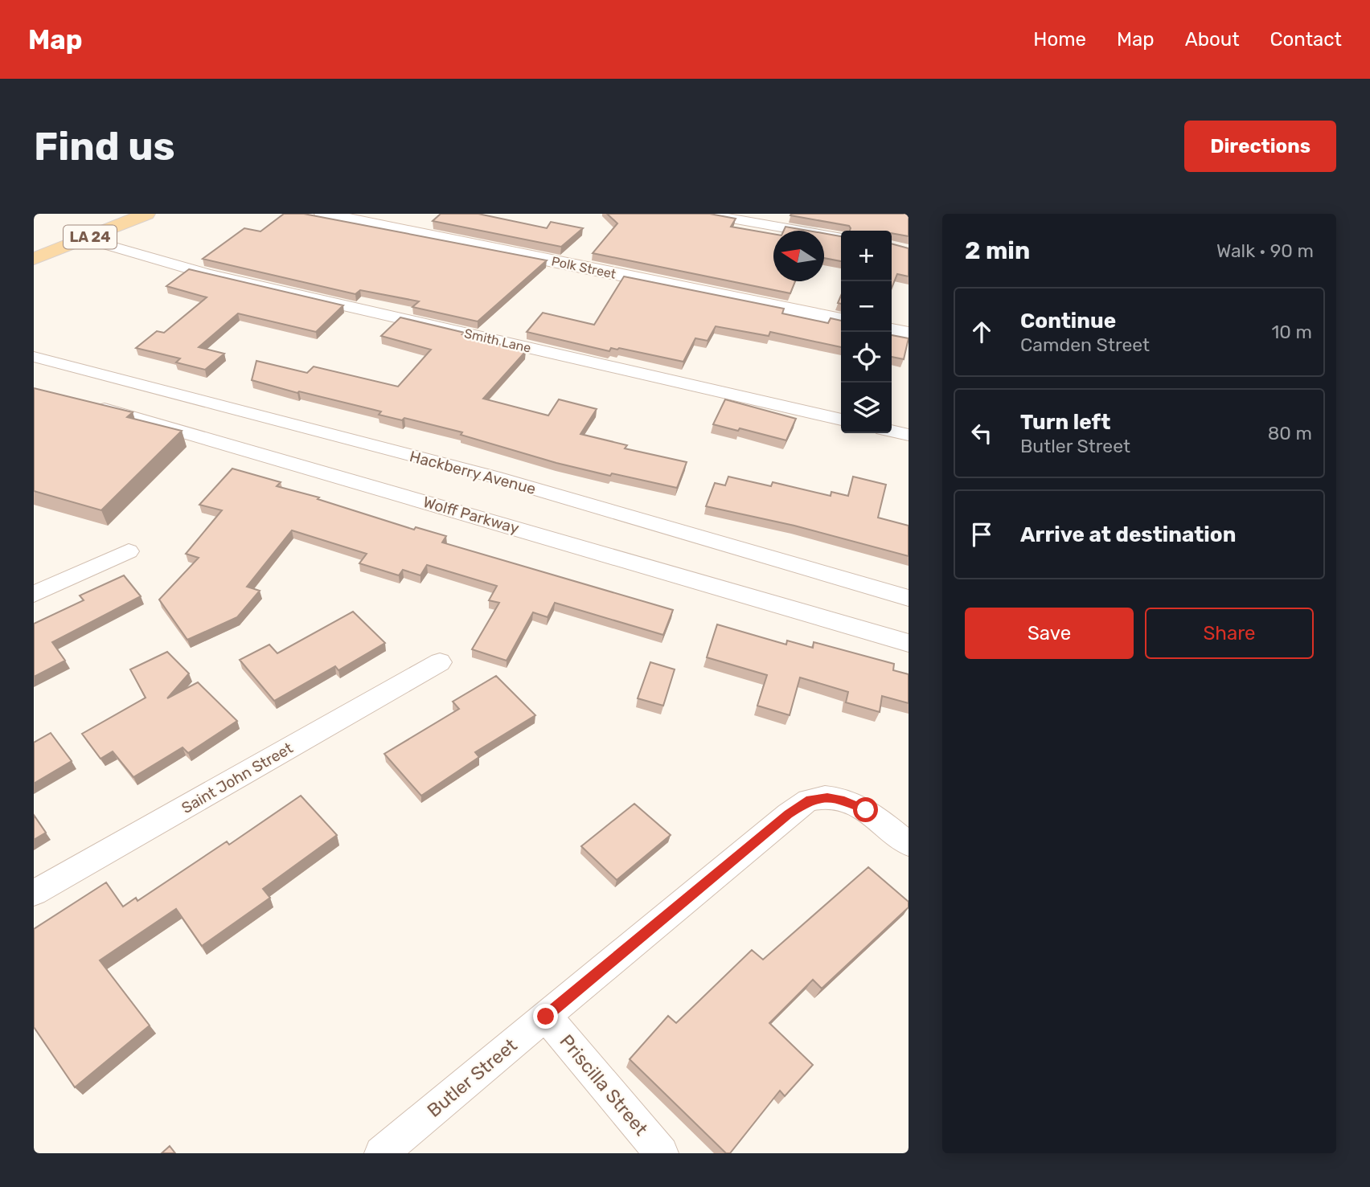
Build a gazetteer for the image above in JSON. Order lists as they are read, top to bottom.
{
  "streets": {
    "main road": ["LA 24"],
    "street": [
      "Polk Street",
      "Smith Lane",
      "Hackberry Avenue",
      "Wolff Parkway",
      "Saint John Street",
      "Butler Street",
      "Priscilla Street"
    ]
  },
  "crossings": [
    ["LA 24", "Smith Lane"],
    ["Butler Street", "Priscilla Street"]
  ],
  "north": "left",
  "page": {
    "header": "Map",
    "nav": [
      "Home",
      "Map",
      "About",
      "Contact"
    ],
    "buttons": [
      "Directions",
      ["Save", "Share"]
    ],
    "title": "Find us",
    "heading": ["2 min", "Walk · 90 m"],
    "map_buttons": ["+", "−"],
    "list": [
      ["Continue", "Camden Street", "10 m"],
      ["Turn left", "Butler Street", "80 m"],
      "Arrive at destination"
    ]
  }
}
